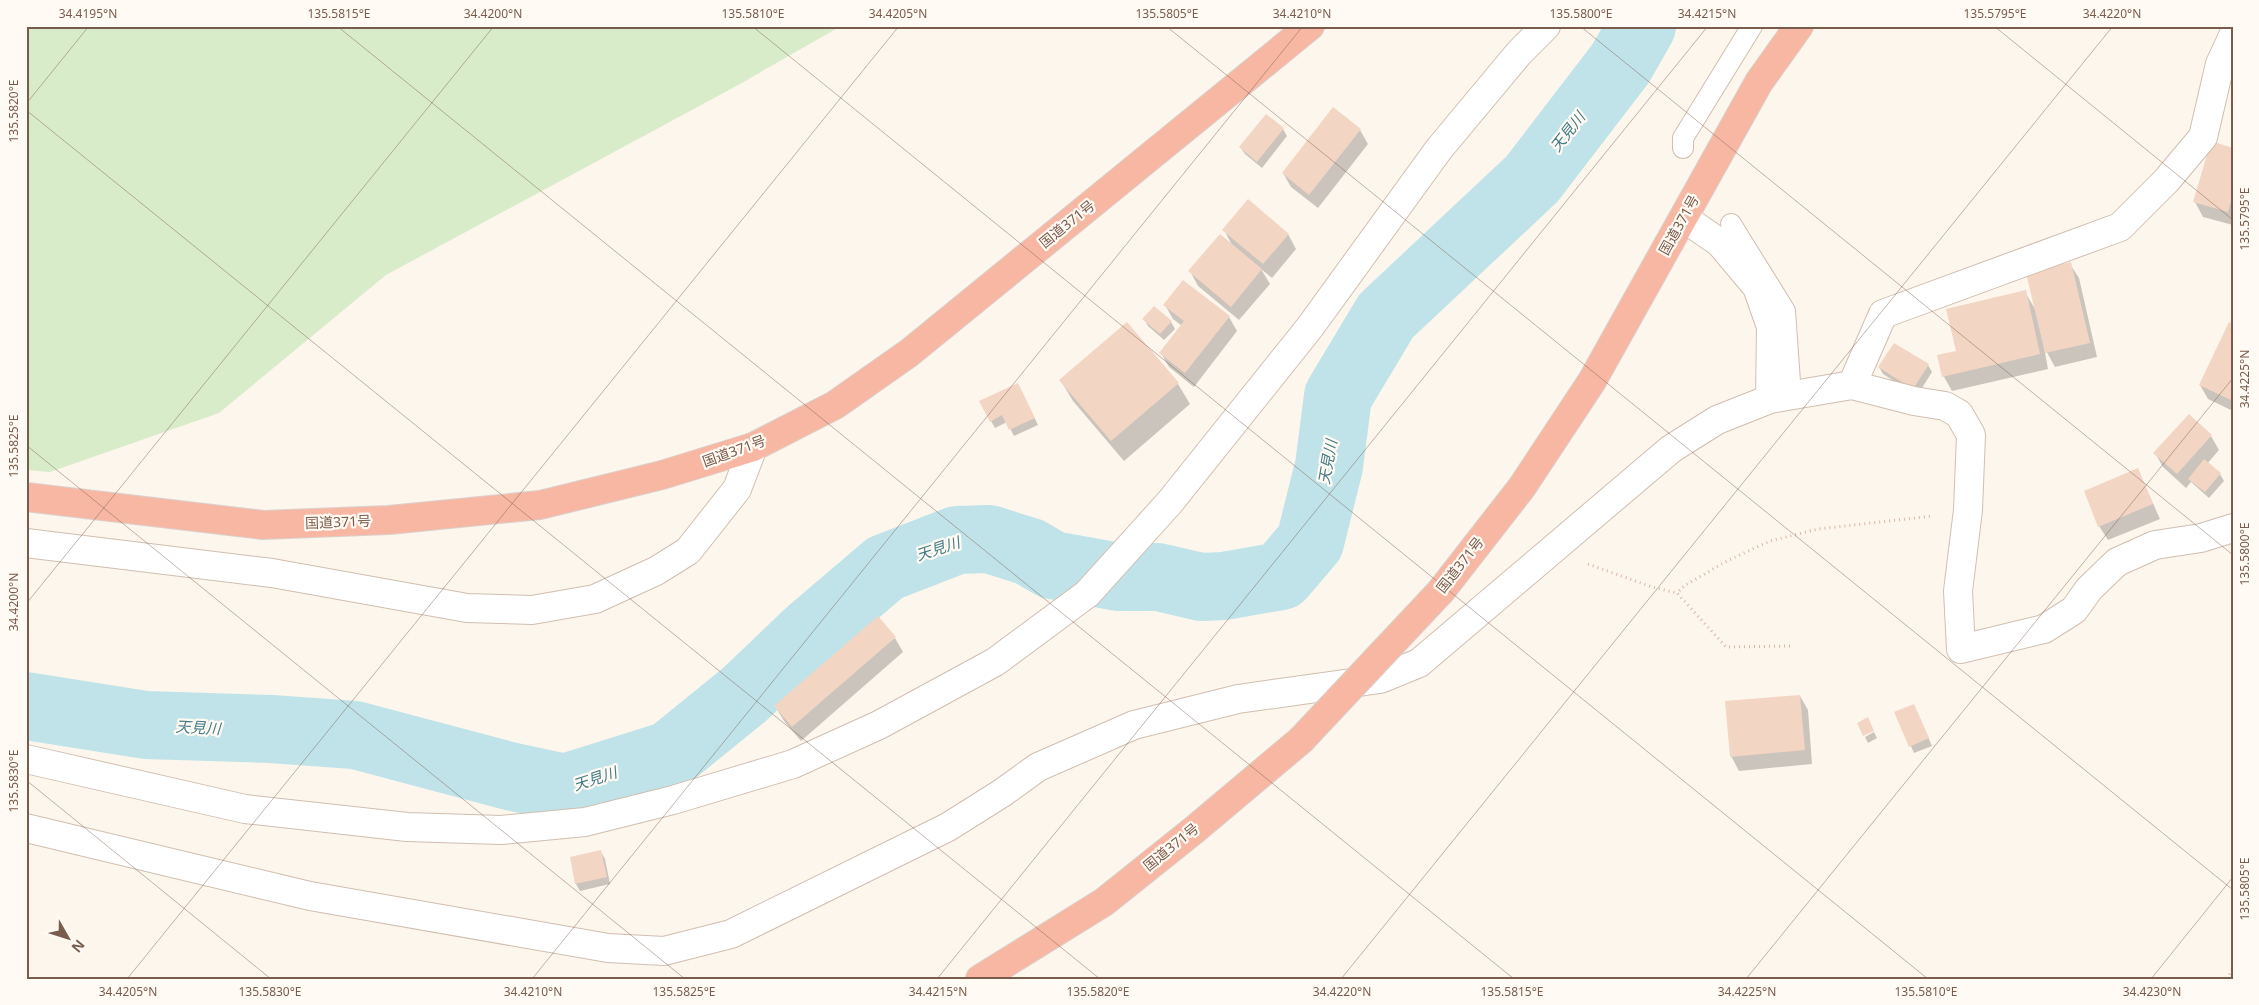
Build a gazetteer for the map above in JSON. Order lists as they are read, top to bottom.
{
  "streets": {
    "highway": ["国道371号"]
  },
  "water": ["天見川"],
  "north": "bottom right",
  "coordinates": [
    "34.4195°N",
    "135.5815°E",
    "34.4200°N",
    "135.5810°E",
    "34.4205°N",
    "135.5805°E",
    "34.4210°N",
    "135.5800°E",
    "34.4215°N",
    "135.5795°E",
    "34.4220°N",
    "135.5820°E",
    "34.4225°N",
    "135.5825°E",
    "135.5830°E",
    "34.4230°N"
  ]
}
